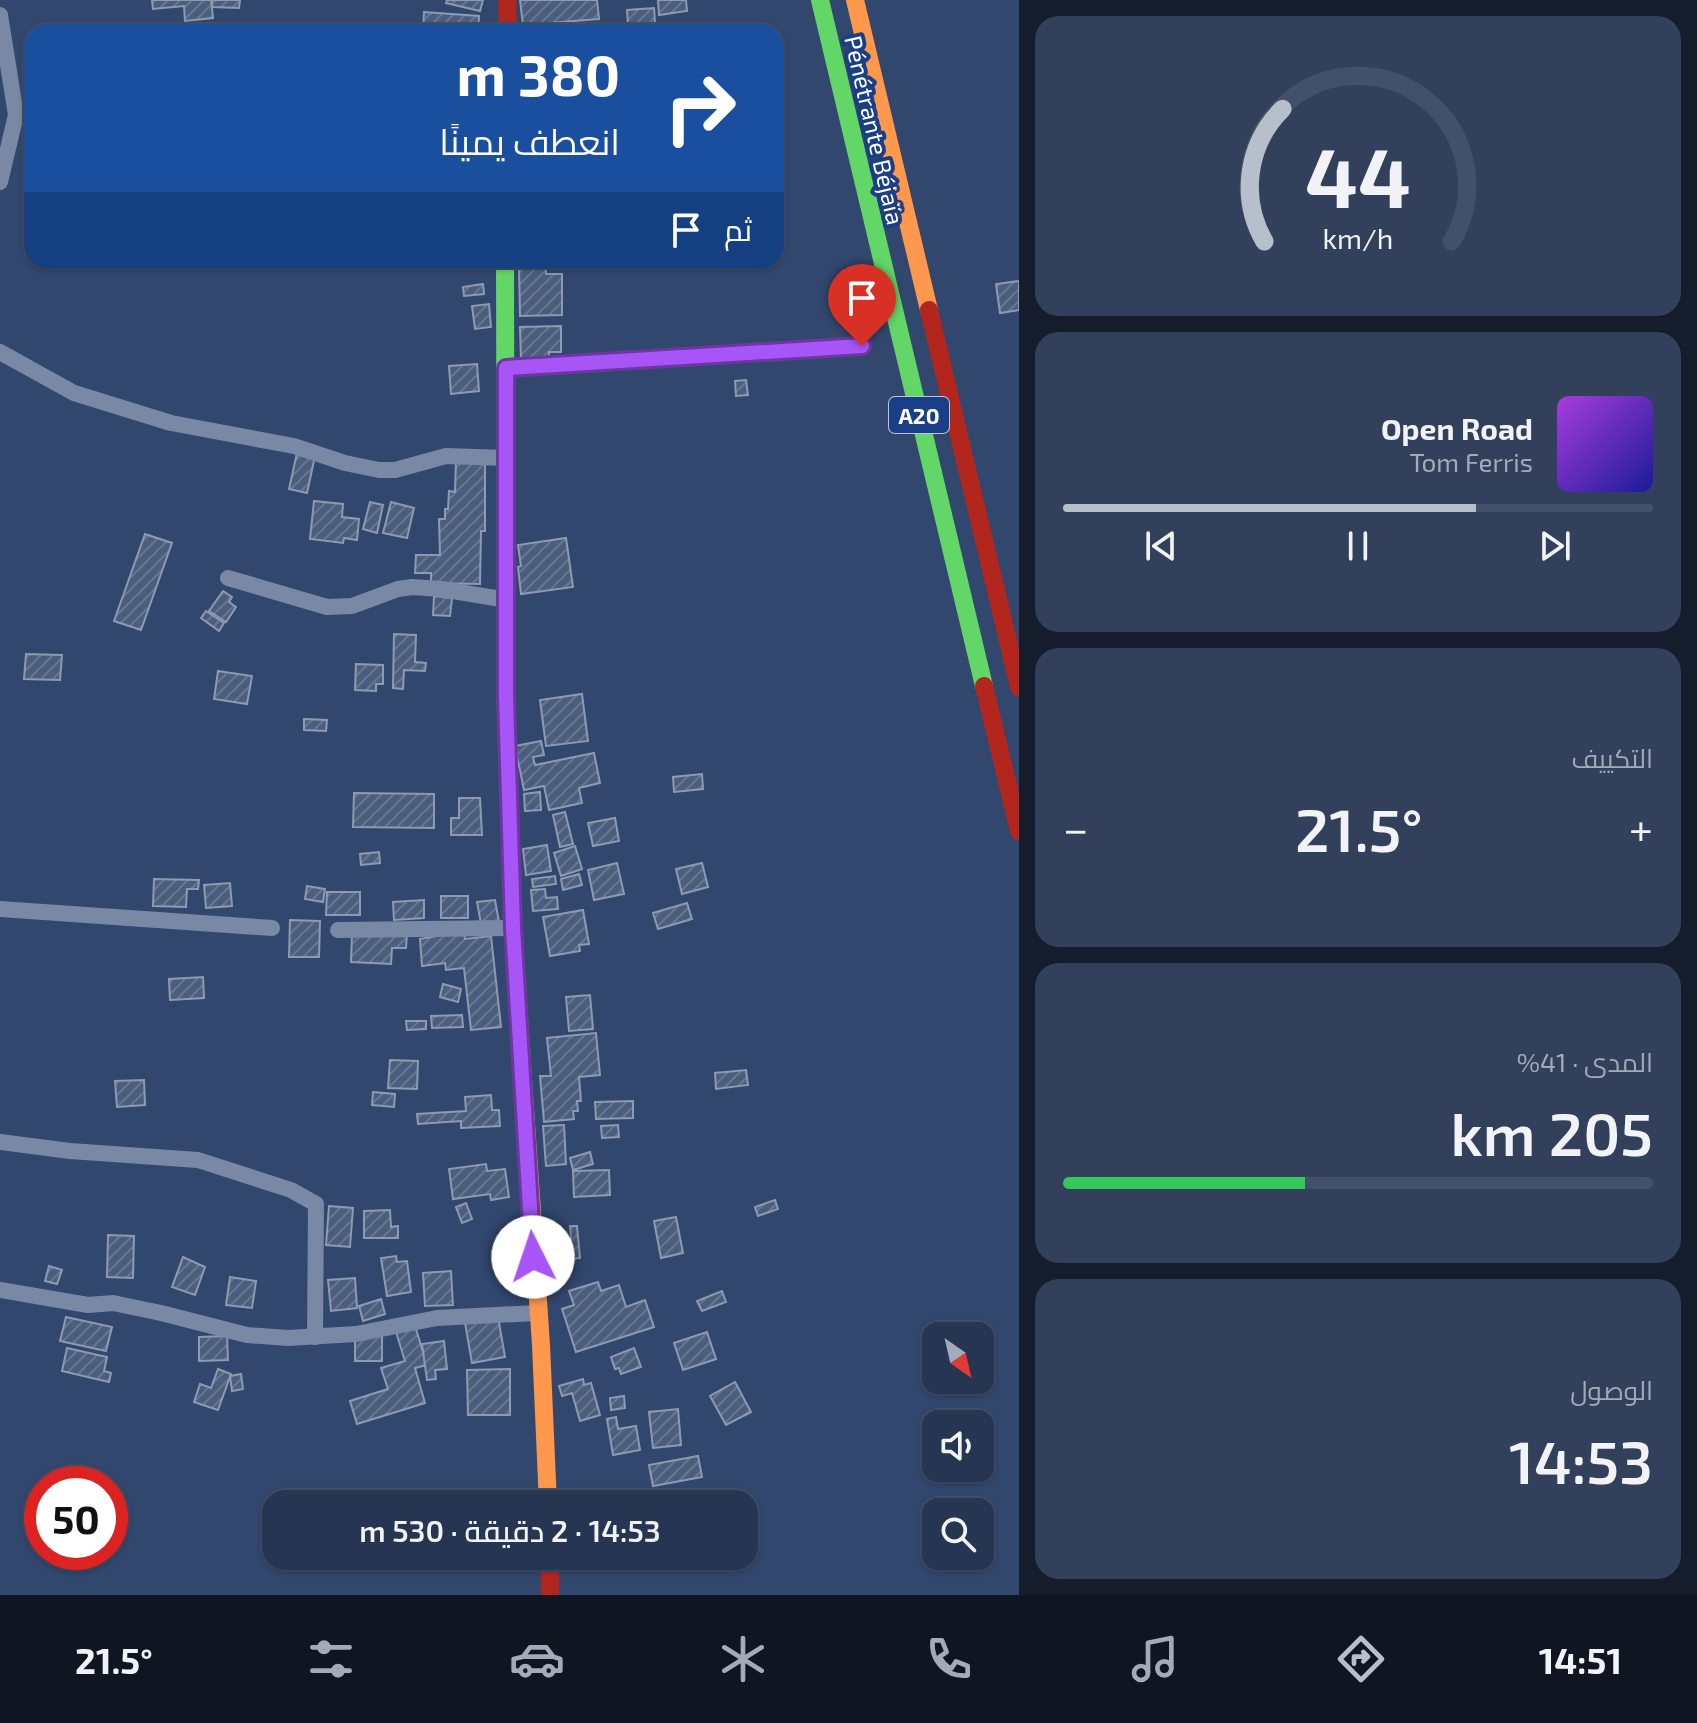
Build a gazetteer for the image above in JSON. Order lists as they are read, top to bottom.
{
  "streets": {
    "main road": ["Pénétrante Béjaïa", "A20"]
  },
  "north": "bottom right",
  "page": {
    "turn": ["380 m", "انعطف يمينًا"],
    "then": "ثم",
    "song": ["Open Road", "Tom Ferris"],
    "tile": [
      "التكييف",
      ["المدى · 41%", "205 km"],
      ["الوصول", "14:53"]
    ],
    "heat": ["−", "21.5°", "+"],
    "limit": "50",
    "trip": "14:53 · 2 دقيقة · 530 m",
    "tabs": ["14:51", "21.5°"],
    "gauge": ["44", "km/h"]
  }
}
